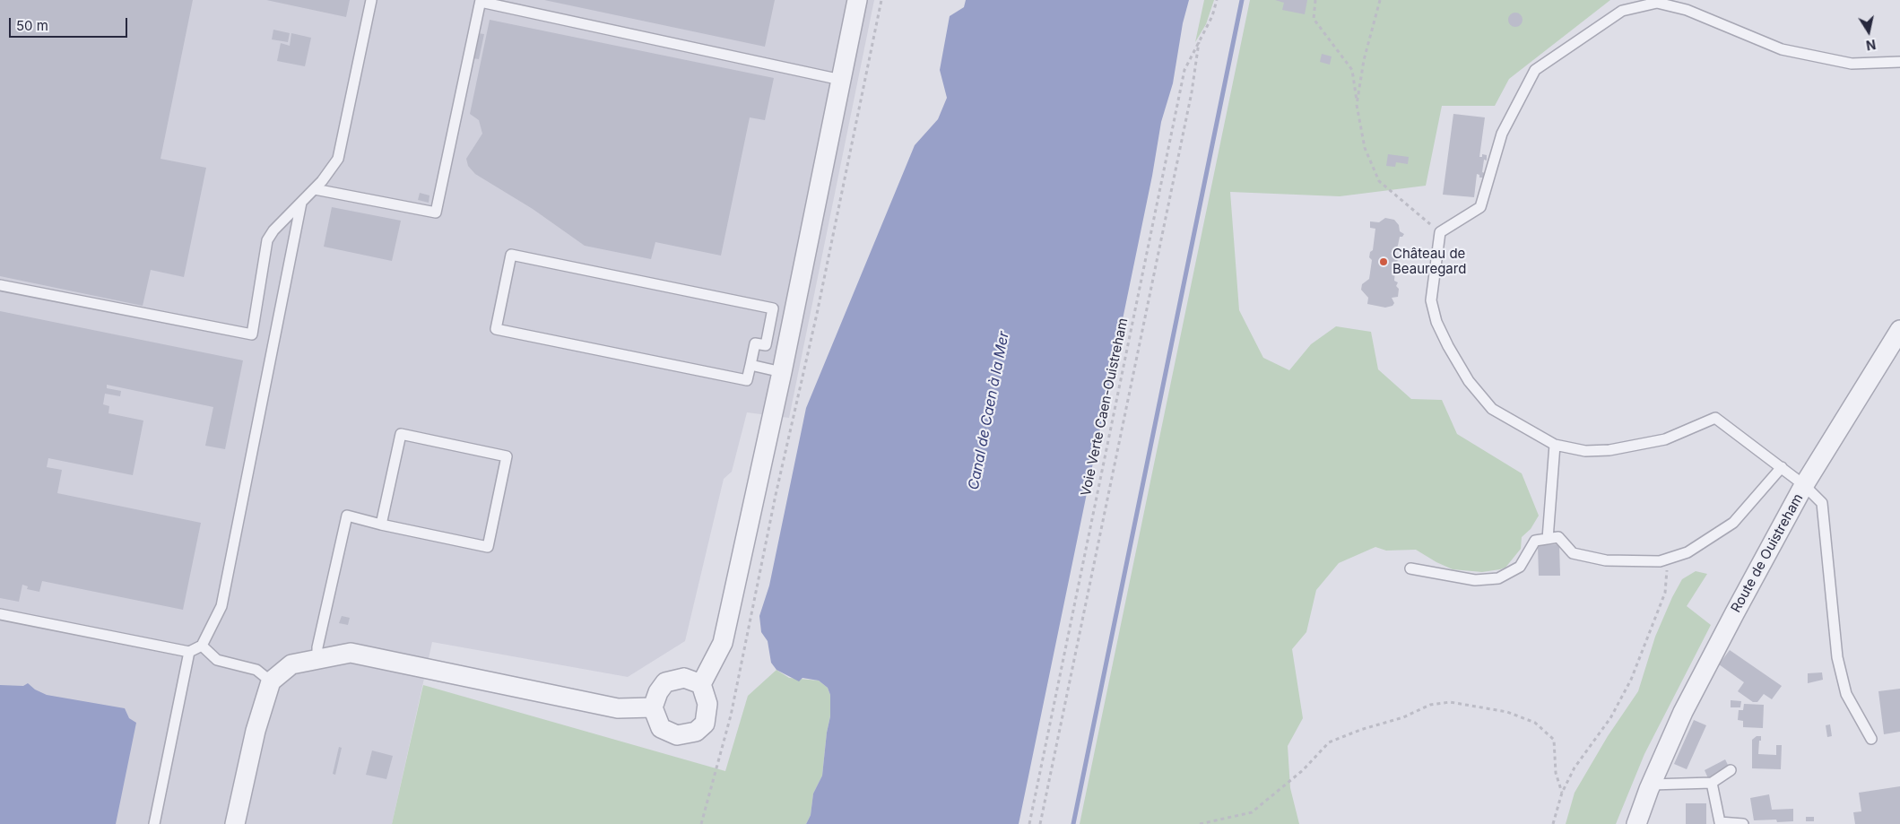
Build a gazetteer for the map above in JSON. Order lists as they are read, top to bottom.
{
  "streets": {
    "street": ["Route de Ouistreham"],
    "path": ["Voie Verte Caen-Ouistreham"]
  },
  "water": ["Canal de Caen à la Mer"],
  "places": ["Château de Beauregard"],
  "scale_bar": "50 m",
  "north": "bottom"
}
